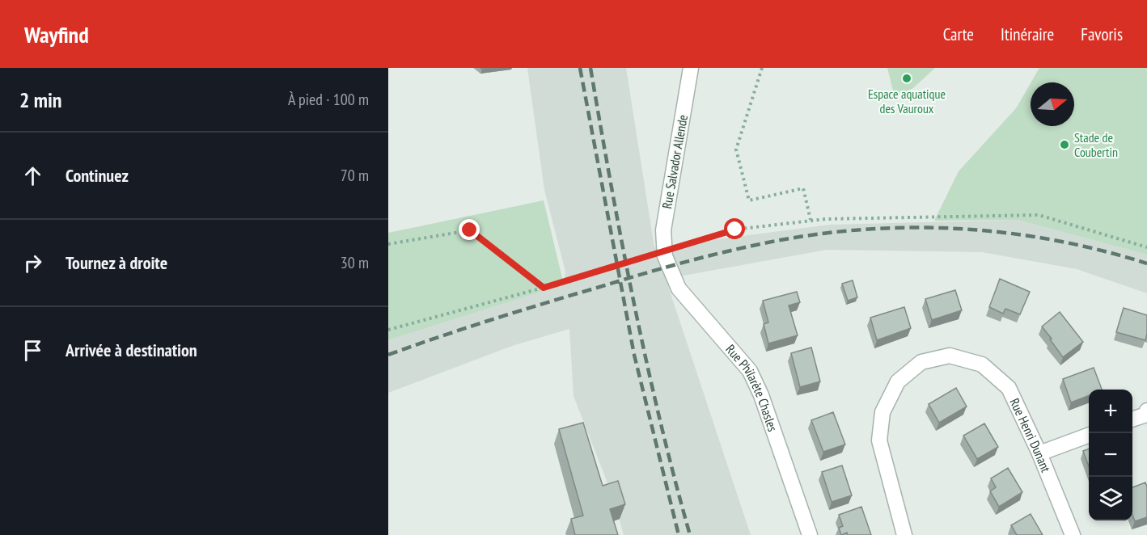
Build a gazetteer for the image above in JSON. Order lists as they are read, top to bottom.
{
  "streets": {
    "street": ["Rue Salvador Allende", "Rue Philarète Chasles", "Rue Henri Dunant"]
  },
  "crossings": [
    ["Rue Salvador Allende", "Rue Philarète Chasles"]
  ],
  "places": ["Espace aquatique des Vauroux", "Stade de Coubertin"],
  "north": "right",
  "page": {
    "header": "Wayfind",
    "nav": ["Carte", "Itinéraire", "Favoris"],
    "heading": ["2 min", "À pied · 100 m"],
    "list": [
      ["Continuez", "70 m"],
      ["Tournez à droite", "30 m"],
      "Arrivée à destination"
    ],
    "map_buttons": ["+", "−"]
  }
}
